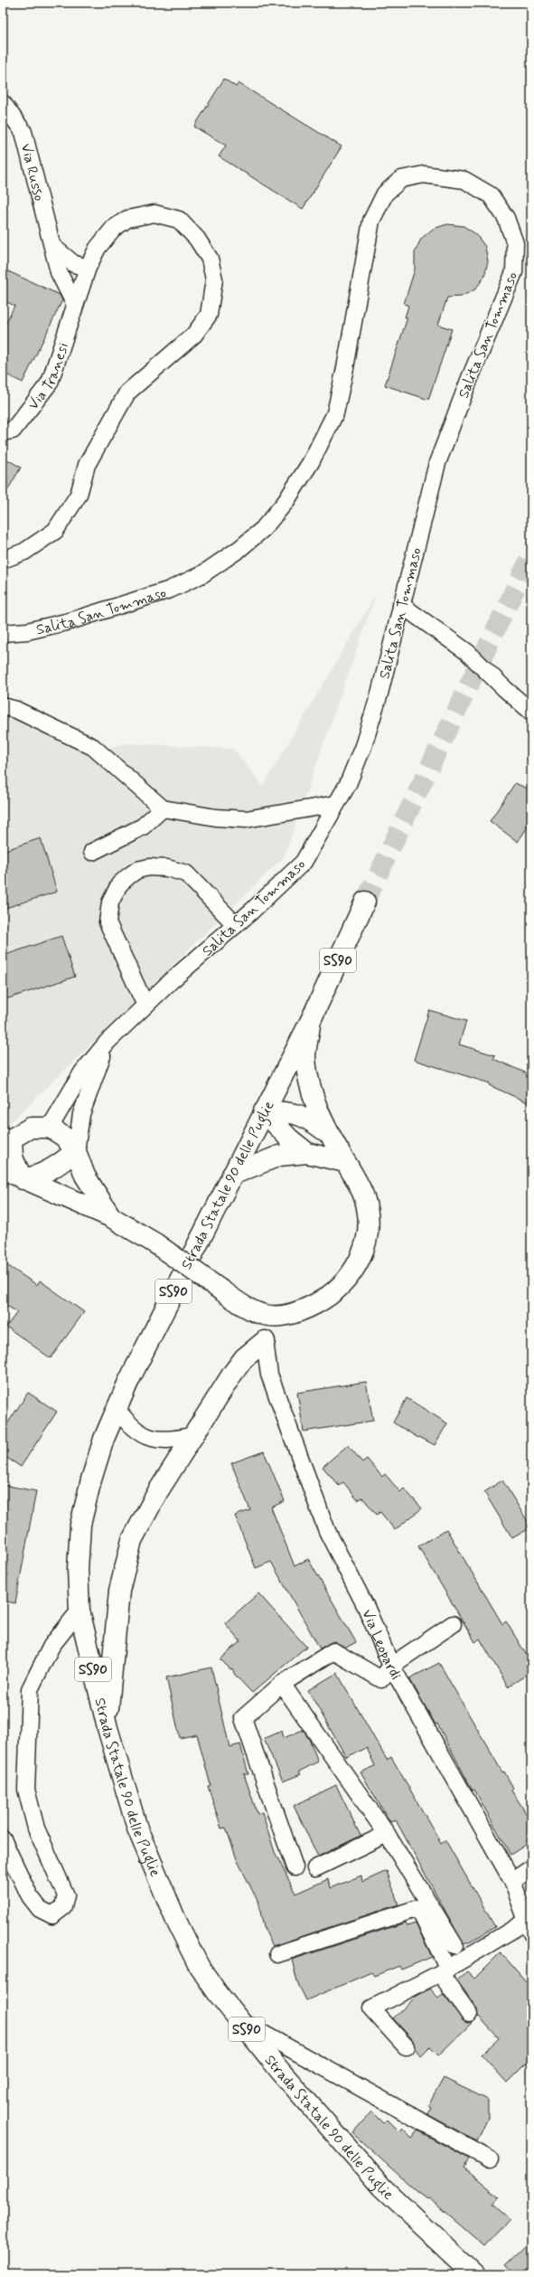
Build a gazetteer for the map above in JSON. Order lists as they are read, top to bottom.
{
  "streets": {
    "main road": ["SS90", "Strada Statale 90 delle Puglie"],
    "street": [
      "Via Russo",
      "Salita San Tommaso",
      "Via Tranesi",
      "Via Leopardi"
    ]
  },
  "crossings": [
    ["Via Russo", "Via Tranesi"]
  ]
}
